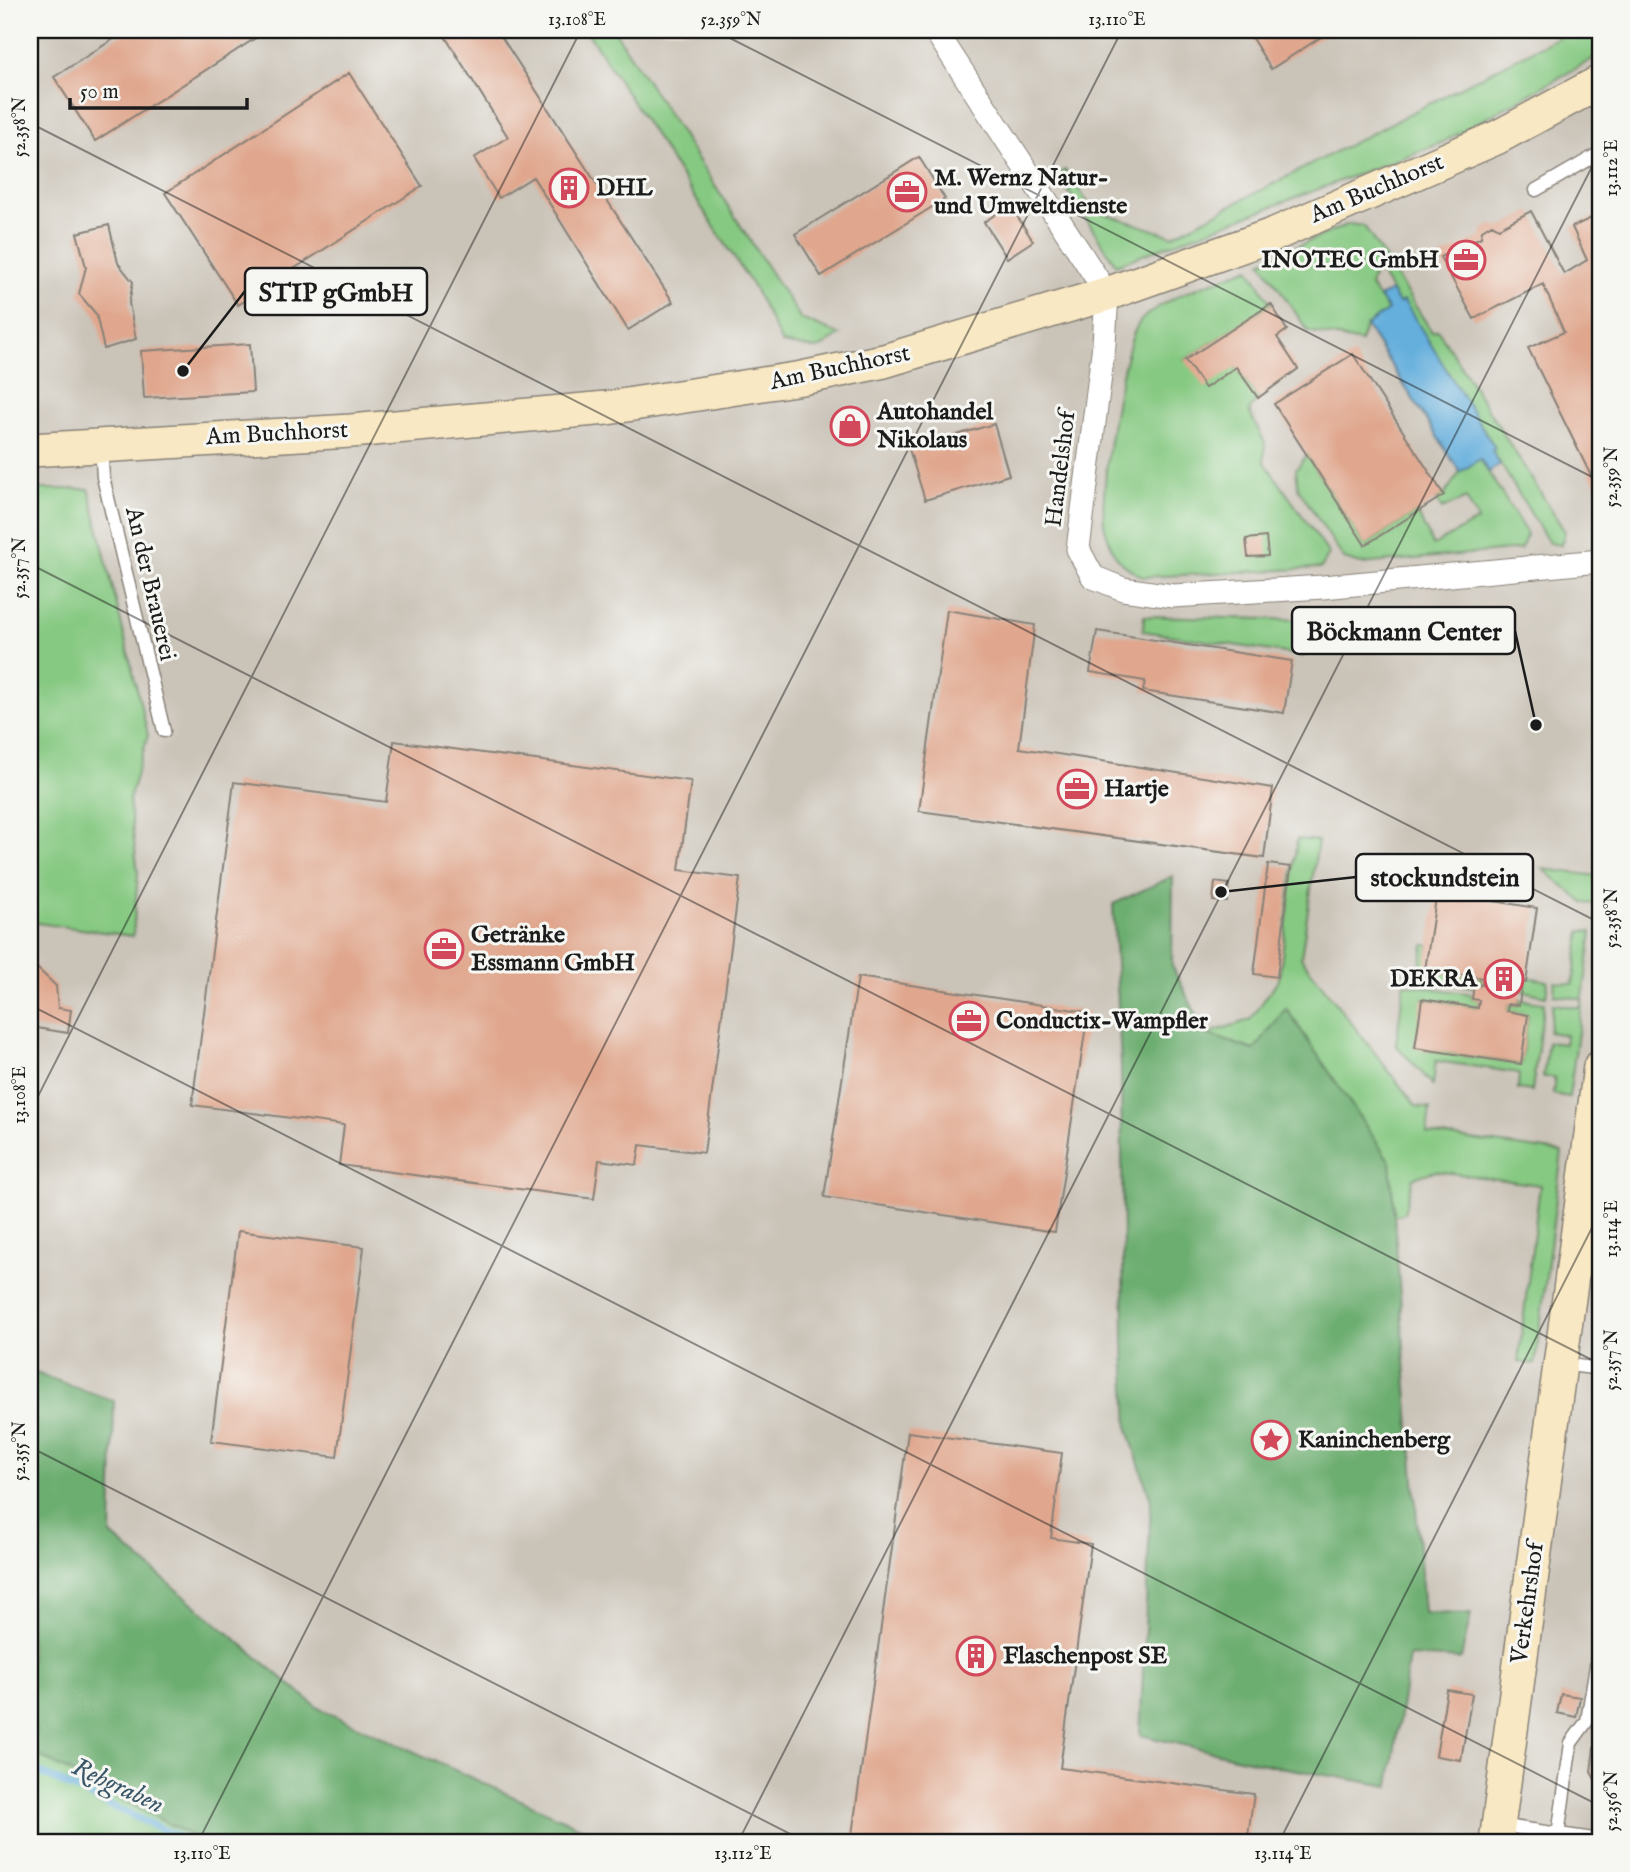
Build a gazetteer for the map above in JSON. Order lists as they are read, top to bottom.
{
  "streets": {
    "main road": ["Am Buchhorst", "Verkehrshof"],
    "street": ["Handelshof"],
    "lane": ["An der Brauerei"]
  },
  "crossings": [
    ["Am Buchhorst", "Handelshof"],
    ["Am Buchhorst", "An der Brauerei"]
  ],
  "water": ["Rehgraben"],
  "places": {
    "building": ["DHL", "DEKRA", "Flaschenpost SE"],
    "office": [
      "M. Wernz Natur- und Umweltdienste",
      "INOTEC GmbH",
      "Hartje",
      "Getränke Essmann GmbH",
      "Conductix-Wampfler"
    ],
    "other": ["STIP gGmbH", "Böckmann Center", "stockundstein"],
    "shop": ["Autohandel Nikolaus"],
    "place": ["Kaninchenberg"]
  },
  "scale_bar": "50 m",
  "coordinates": [
    "13.108°E",
    "52.359°N",
    "13.110°E",
    "52.358°N",
    "13.112°E",
    "52.357°N",
    "13.114°E",
    "52.355°N",
    "52.356°N"
  ]
}
